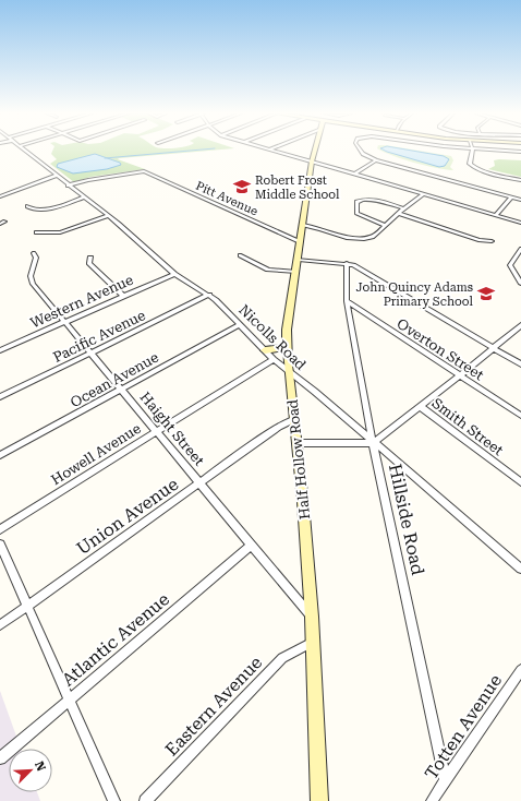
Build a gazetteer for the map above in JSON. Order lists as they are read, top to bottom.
{
  "streets": {
    "street": [
      "Pitt Avenue",
      "Western Avenue",
      "Pacific Avenue",
      "Nicolls Road",
      "Overton Street",
      "Ocean Avenue",
      "Smith Street",
      "Haight Street",
      "Howell Avenue",
      "Half Hollow Road",
      "Union Avenue",
      "Hillside Road",
      "Atlantic Avenue",
      "Eastern Avenue",
      "Totten Avenue"
    ]
  },
  "crossings": [
    ["Pitt Avenue", "Nicolls Road"],
    ["Pitt Avenue", "Half Hollow Road"],
    ["Western Avenue", "Nicolls Road"],
    ["Western Avenue", "Haight Street"],
    ["Pacific Avenue", "Nicolls Road"],
    ["Pacific Avenue", "Haight Street"],
    ["Nicolls Road", "Ocean Avenue"],
    ["Nicolls Road", "Howell Avenue"],
    ["Nicolls Road", "Half Hollow Road"],
    ["Nicolls Road", "Hillside Road"],
    ["Overton Street", "Hillside Road"],
    ["Ocean Avenue", "Haight Street"],
    ["Haight Street", "Howell Avenue"],
    ["Haight Street", "Half Hollow Road"],
    ["Haight Street", "Union Avenue"],
    ["Haight Street", "Atlantic Avenue"],
    ["Half Hollow Road", "Union Avenue"],
    ["Half Hollow Road", "Eastern Avenue"],
    ["Hillside Road", "Totten Avenue"]
  ],
  "places": {
    "school or university": ["Robert Frost Middle School", "John Quincy Adams Primary School"]
  },
  "north": "top right"
}
